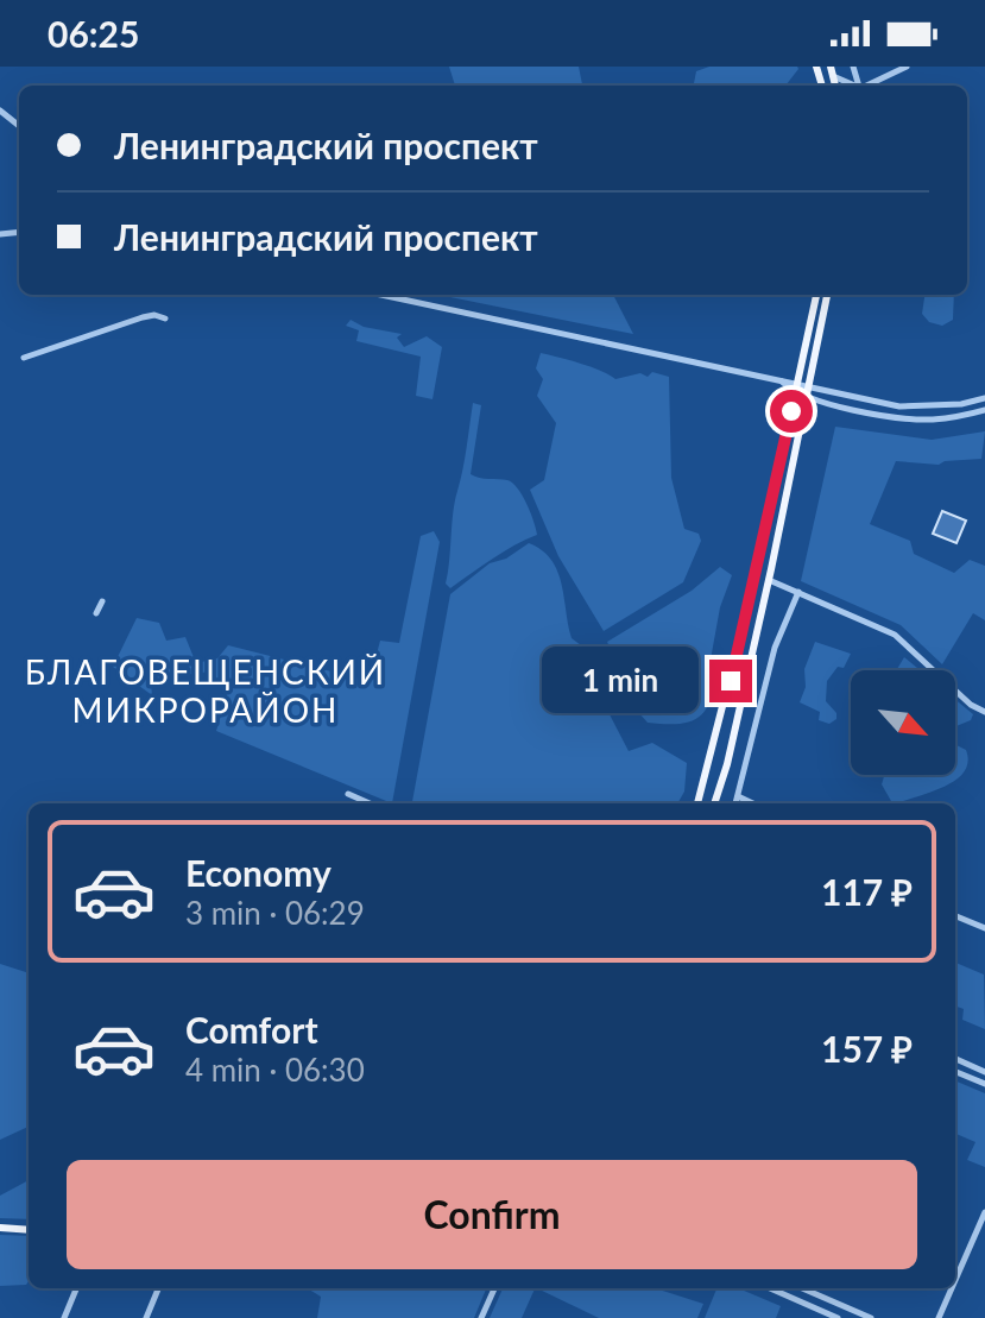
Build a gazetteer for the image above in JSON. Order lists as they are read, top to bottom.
{
  "districts": ["БЛАГОВЕЩЕНСКИЙ МИКРОРАЙОН"],
  "north": "bottom right",
  "page": {
    "status": "06:25",
    "banner": ["Ленинградский проспект", "Ленинградский проспект"],
    "bubble": "1 min",
    "list": [
      {
        "name": "Economy",
        "note": "3 min · 06:29",
        "value": "117 ₽"
      },
      {
        "name": "Comfort",
        "note": "4 min · 06:30",
        "value": "157 ₽"
      }
    ],
    "buttons": "Confirm"
  }
}
